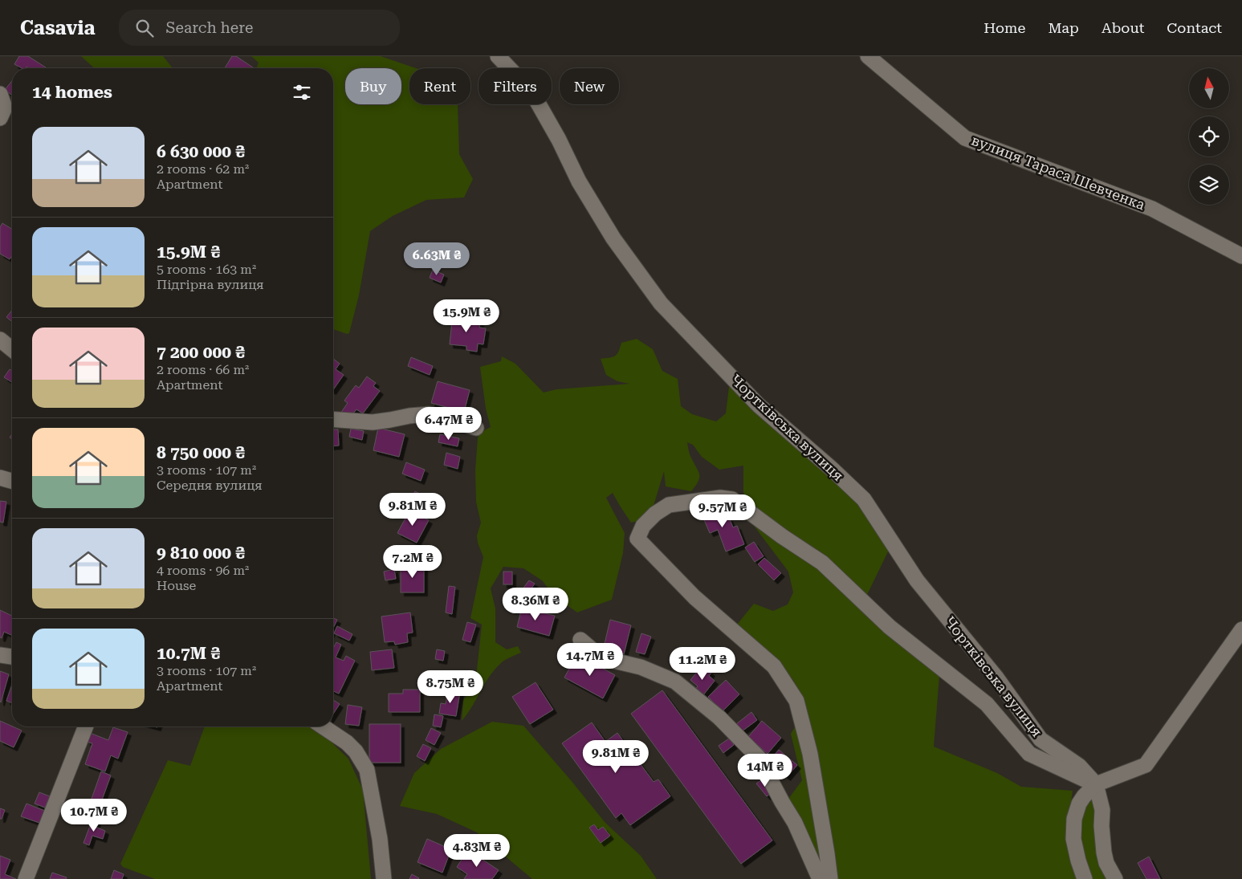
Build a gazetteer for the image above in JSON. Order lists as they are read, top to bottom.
{
  "streets": {
    "street": ["вулиця Тараса Шевченка", "Чортківська вулиця"]
  },
  "north": "top",
  "page": {
    "header": "Casavia",
    "search": "Search here",
    "nav": [
      "Home",
      "Map",
      "About",
      "Contact"
    ],
    "chip": [
      "Buy",
      "Rent",
      "Filters",
      "New"
    ],
    "heading": "14 homes",
    "list": [
      {
        "name": "6 630 000 ₴",
        "note": "2 rooms · 62 m² · Apartment"
      },
      {
        "name": "15.9M ₴",
        "note": "5 rooms · 163 m² · Підгірна вулиця"
      },
      {
        "name": "7 200 000 ₴",
        "note": "2 rooms · 66 m² · Apartment"
      },
      {
        "name": "8 750 000 ₴",
        "note": "3 rooms · 107 m² · Середня вулиця"
      },
      {
        "name": "9 810 000 ₴",
        "note": "4 rooms · 96 m² · House"
      },
      {
        "name": "10.7M ₴",
        "note": "3 rooms · 107 m² · Apartment"
      }
    ],
    "price": [
      "6.63M ₴",
      "15.9M ₴",
      "6.47M ₴",
      "9.81M ₴",
      "9.57M ₴",
      "7.2M ₴",
      "8.36M ₴",
      "14.7M ₴",
      "11.2M ₴",
      "8.75M ₴",
      "9.81M ₴",
      "14M ₴",
      "10.7M ₴",
      "4.83M ₴"
    ]
  }
}
